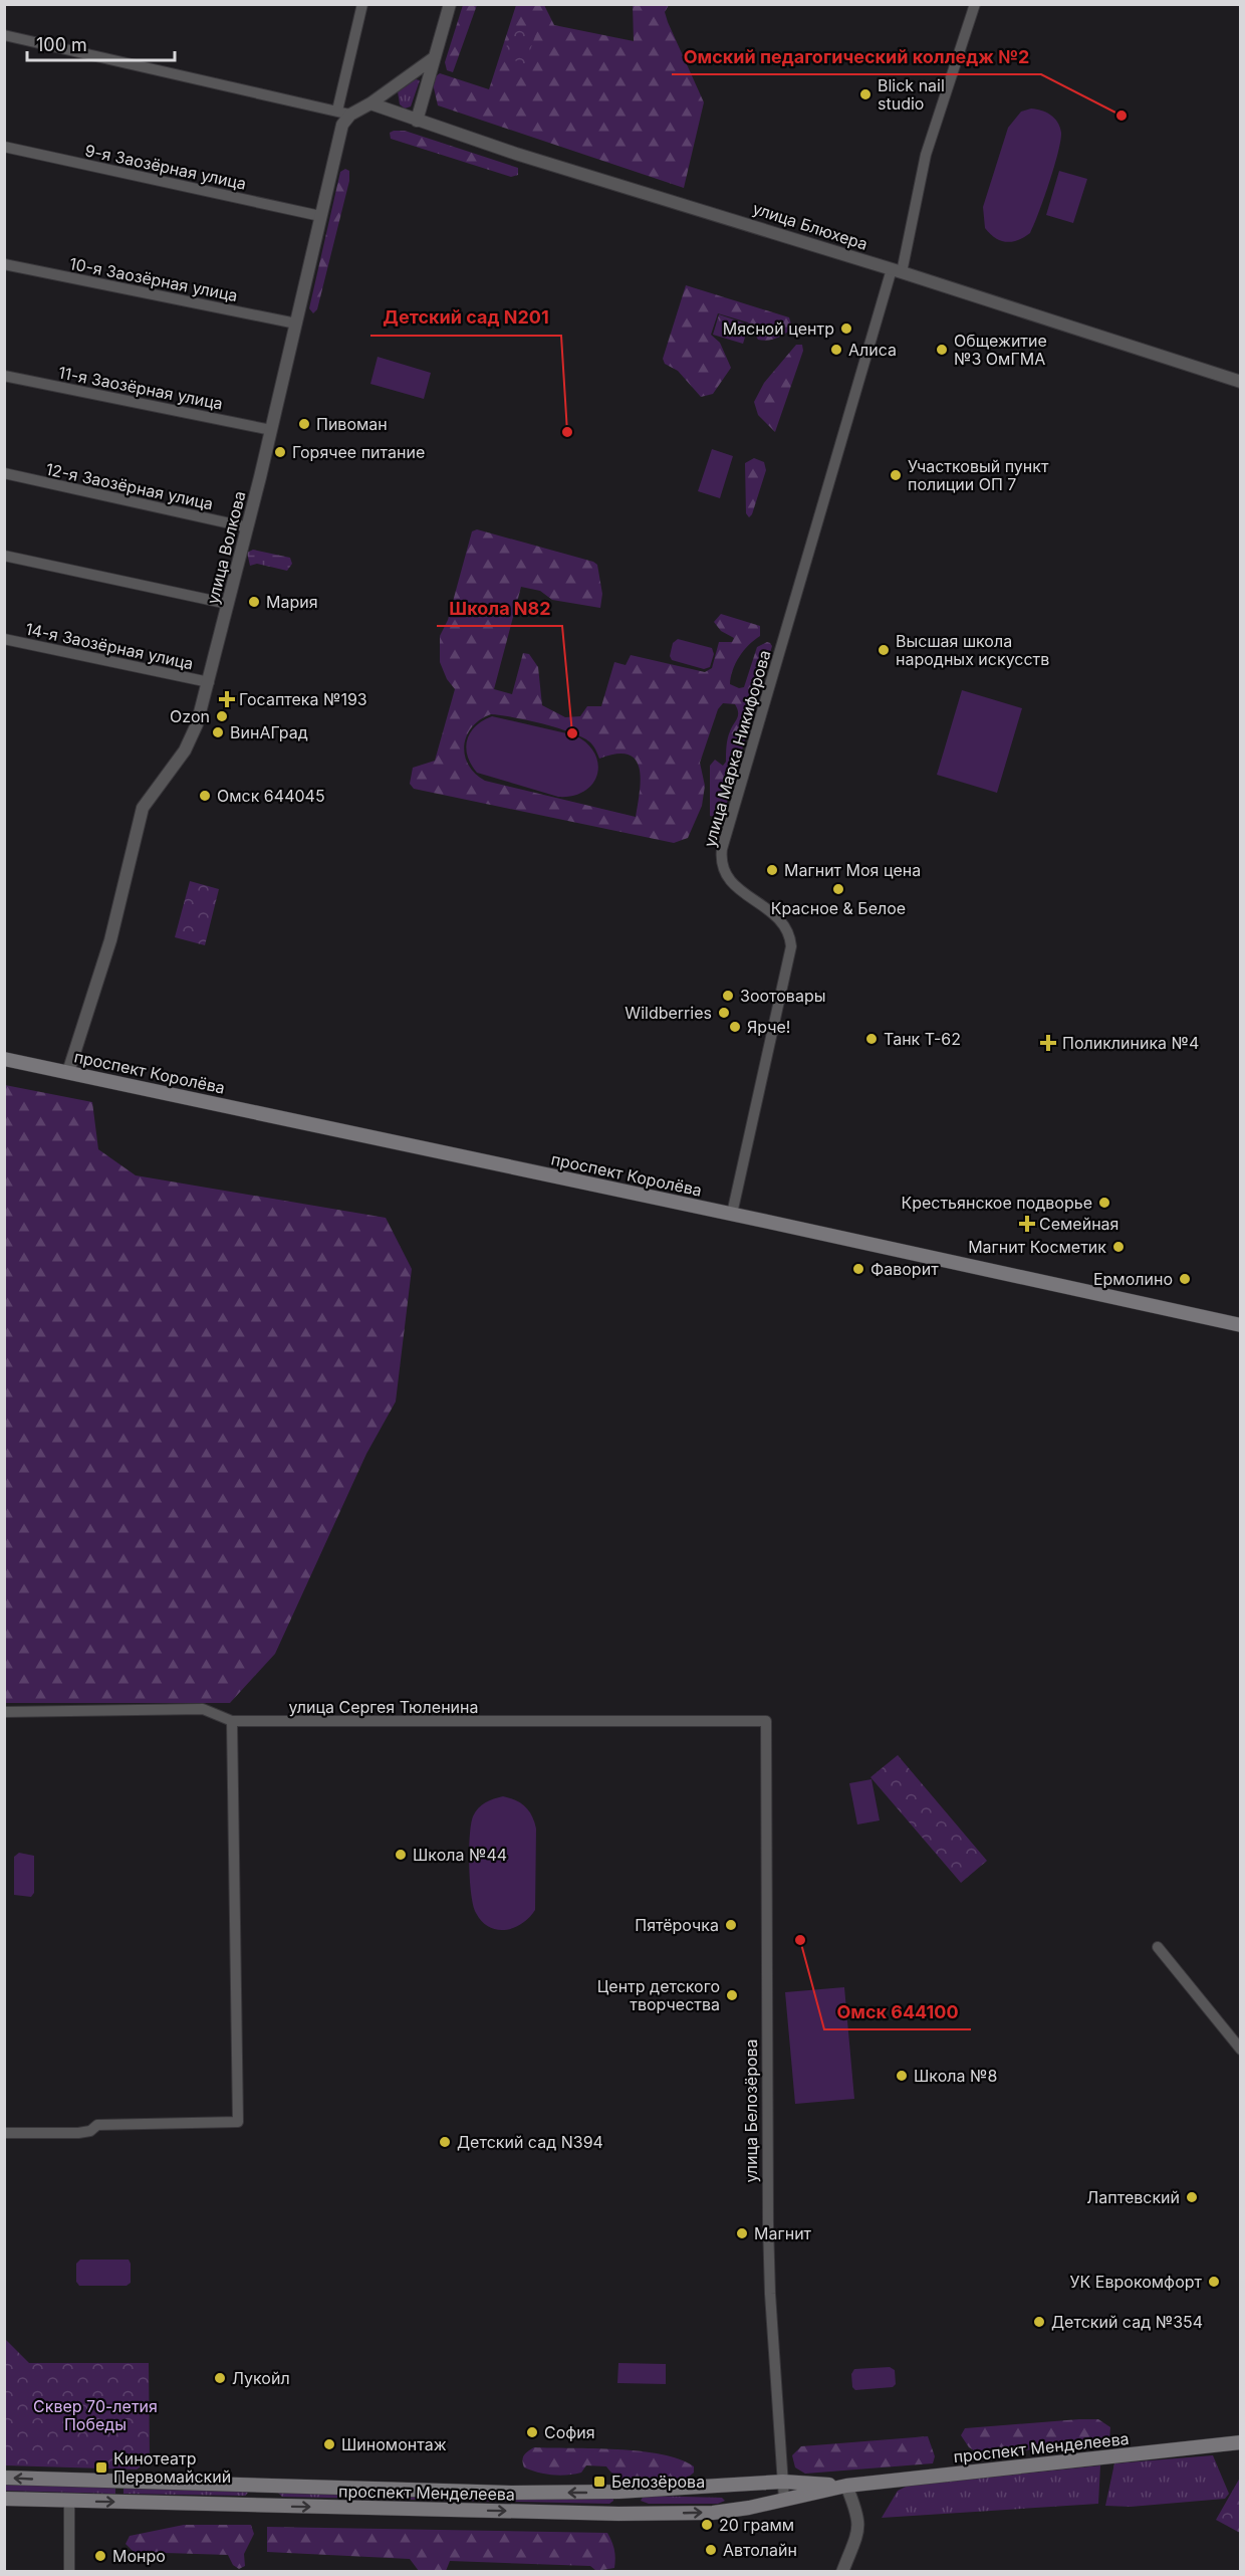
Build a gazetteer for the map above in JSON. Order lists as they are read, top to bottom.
{
  "streets": {
    "main road": ["проспект Королёва", "проспект Менделеева"],
    "street": [
      "9-я Заозёрная улица",
      "улица Блюхера",
      "10-я Заозёрная улица",
      "11-я Заозёрная улица",
      "12-я Заозёрная улица",
      "улица Волкова",
      "14-я Заозёрная улица",
      "улица Марка Никифорова",
      "улица Сергея Тюленина",
      "улица Белозёрова"
    ]
  },
  "crossings": [
    ["9-я Заозёрная улица", "улица Волкова"],
    ["улица Блюхера", "улица Марка Никифорова"],
    ["10-я Заозёрная улица", "улица Волкова"],
    ["11-я Заозёрная улица", "улица Волкова"],
    ["12-я Заозёрная улица", "улица Волкова"],
    ["улица Волкова", "14-я Заозёрная улица"],
    ["улица Волкова", "проспект Королёва"],
    ["улица Марка Никифорова", "проспект Королёва"],
    ["улица Сергея Тюленина", "улица Белозёрова"],
    ["улица Белозёрова", "проспект Менделеева"]
  ],
  "parks": ["Сквер 70-летия Победы"],
  "places": {
    "other": [
      "Blick nail studio",
      "Омский педагогический колледж №2",
      "Мясной центр",
      "Алиса",
      "Общежитие №3 ОмГМА",
      "Пивоман",
      "Детский сад N201",
      "Горячее питание",
      "Участковый пункт полиции ОП 7",
      "Мария",
      "Высшая школа народных искусств",
      "Ozon",
      "ВинАГрад",
      "Школа N82",
      "Омск 644045",
      "Магнит Моя цена",
      "Красное & Белое",
      "Зоотовары",
      "Wildberries",
      "Ярче!",
      "Танк Т-62",
      "Крестьянское подворье",
      "Магнит Косметик",
      "Фаворит",
      "Ермолино",
      "Школа №44",
      "Пятёрочка",
      "Омск 644100",
      "Центр детского творчества",
      "Школа №8",
      "Детский сад N394",
      "Лаптевский",
      "Магнит",
      "УК Еврокомфорт",
      "Детский сад №354",
      "Лукойл",
      "София",
      "Шиномонтаж",
      "20 грамм",
      "Автолайн",
      "Монро"
    ],
    "health": ["Госаптека №193", "Поликлиника №4", "Семейная"],
    "transit": ["Кинотеатр Первомайский", "Белозёрова"]
  },
  "scale_bar": "100 m"
}
